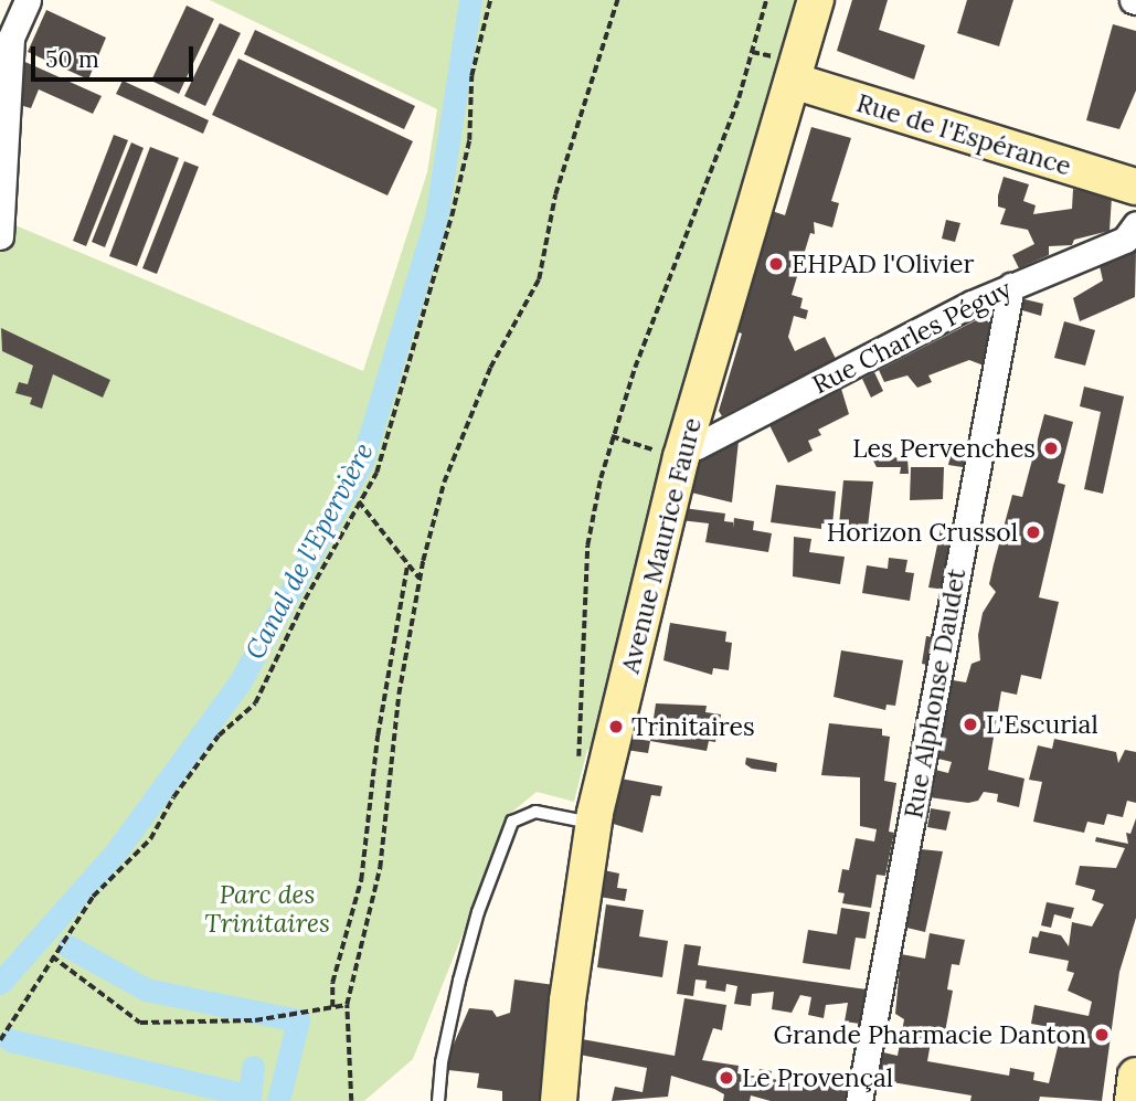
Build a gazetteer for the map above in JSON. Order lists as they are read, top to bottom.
{
  "streets": {
    "street": [
      "Rue de l'Espérance",
      "Rue Charles Péguy",
      "Avenue Maurice Faure",
      "Rue Alphonse Daudet"
    ]
  },
  "crossings": [
    ["Rue de l'Espérance", "Avenue Maurice Faure"],
    ["Rue Charles Péguy", "Avenue Maurice Faure"],
    ["Rue Charles Péguy", "Rue Alphonse Daudet"]
  ],
  "water": ["Canal de l'Epervière"],
  "parks": ["Parc des Trinitaires"],
  "places": [
    "EHPAD l'Olivier",
    "Les Pervenches",
    "Horizon Crussol",
    "L'Escurial",
    "Trinitaires",
    "Grande Pharmacie Danton",
    "Le Provençal"
  ],
  "scale_bar": "50 m"
}
